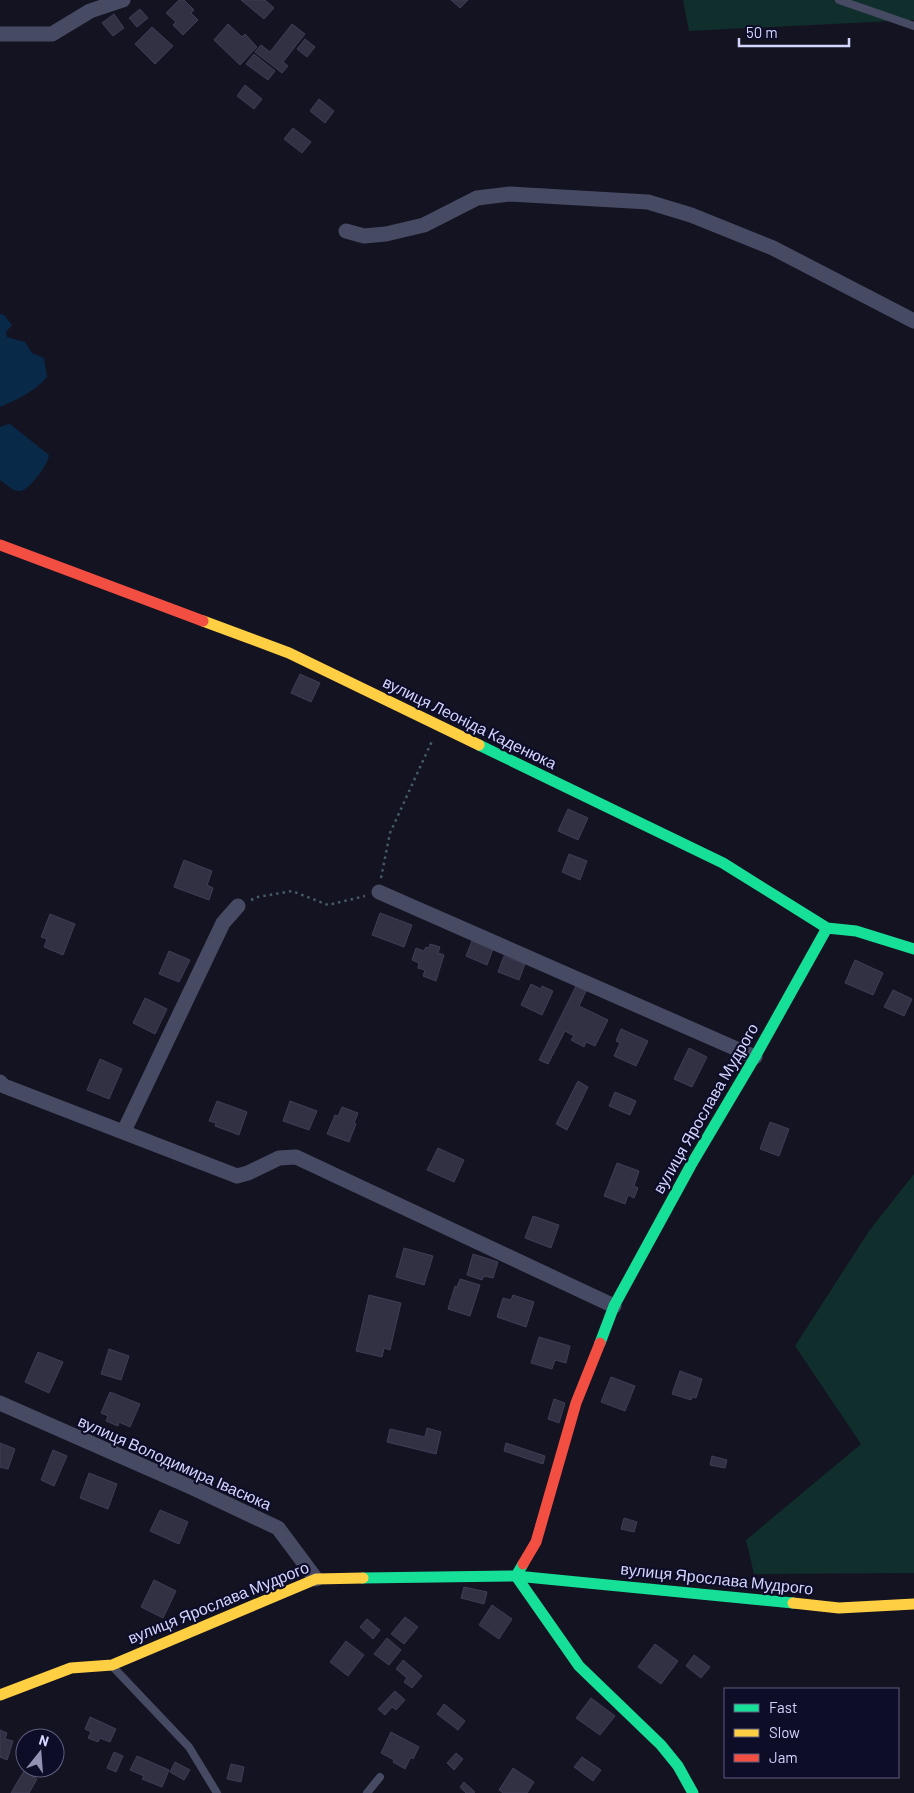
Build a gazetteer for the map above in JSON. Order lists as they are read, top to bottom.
{
  "streets": {
    "street": ["вулиця Леоніда Каденюка", "вулиця Ярослава Мудрого", "вулиця Володимира Івасюка"]
  },
  "crossings": [
    ["вулиця Леоніда Каденюка", "вулиця Ярослава Мудрого"],
    ["вулиця Ярослава Мудрого", "вулиця Володимира Івасюка"]
  ],
  "legend": ["Fast", "Slow", "Jam"],
  "scale_bar": "50 m",
  "north": "top"
}
